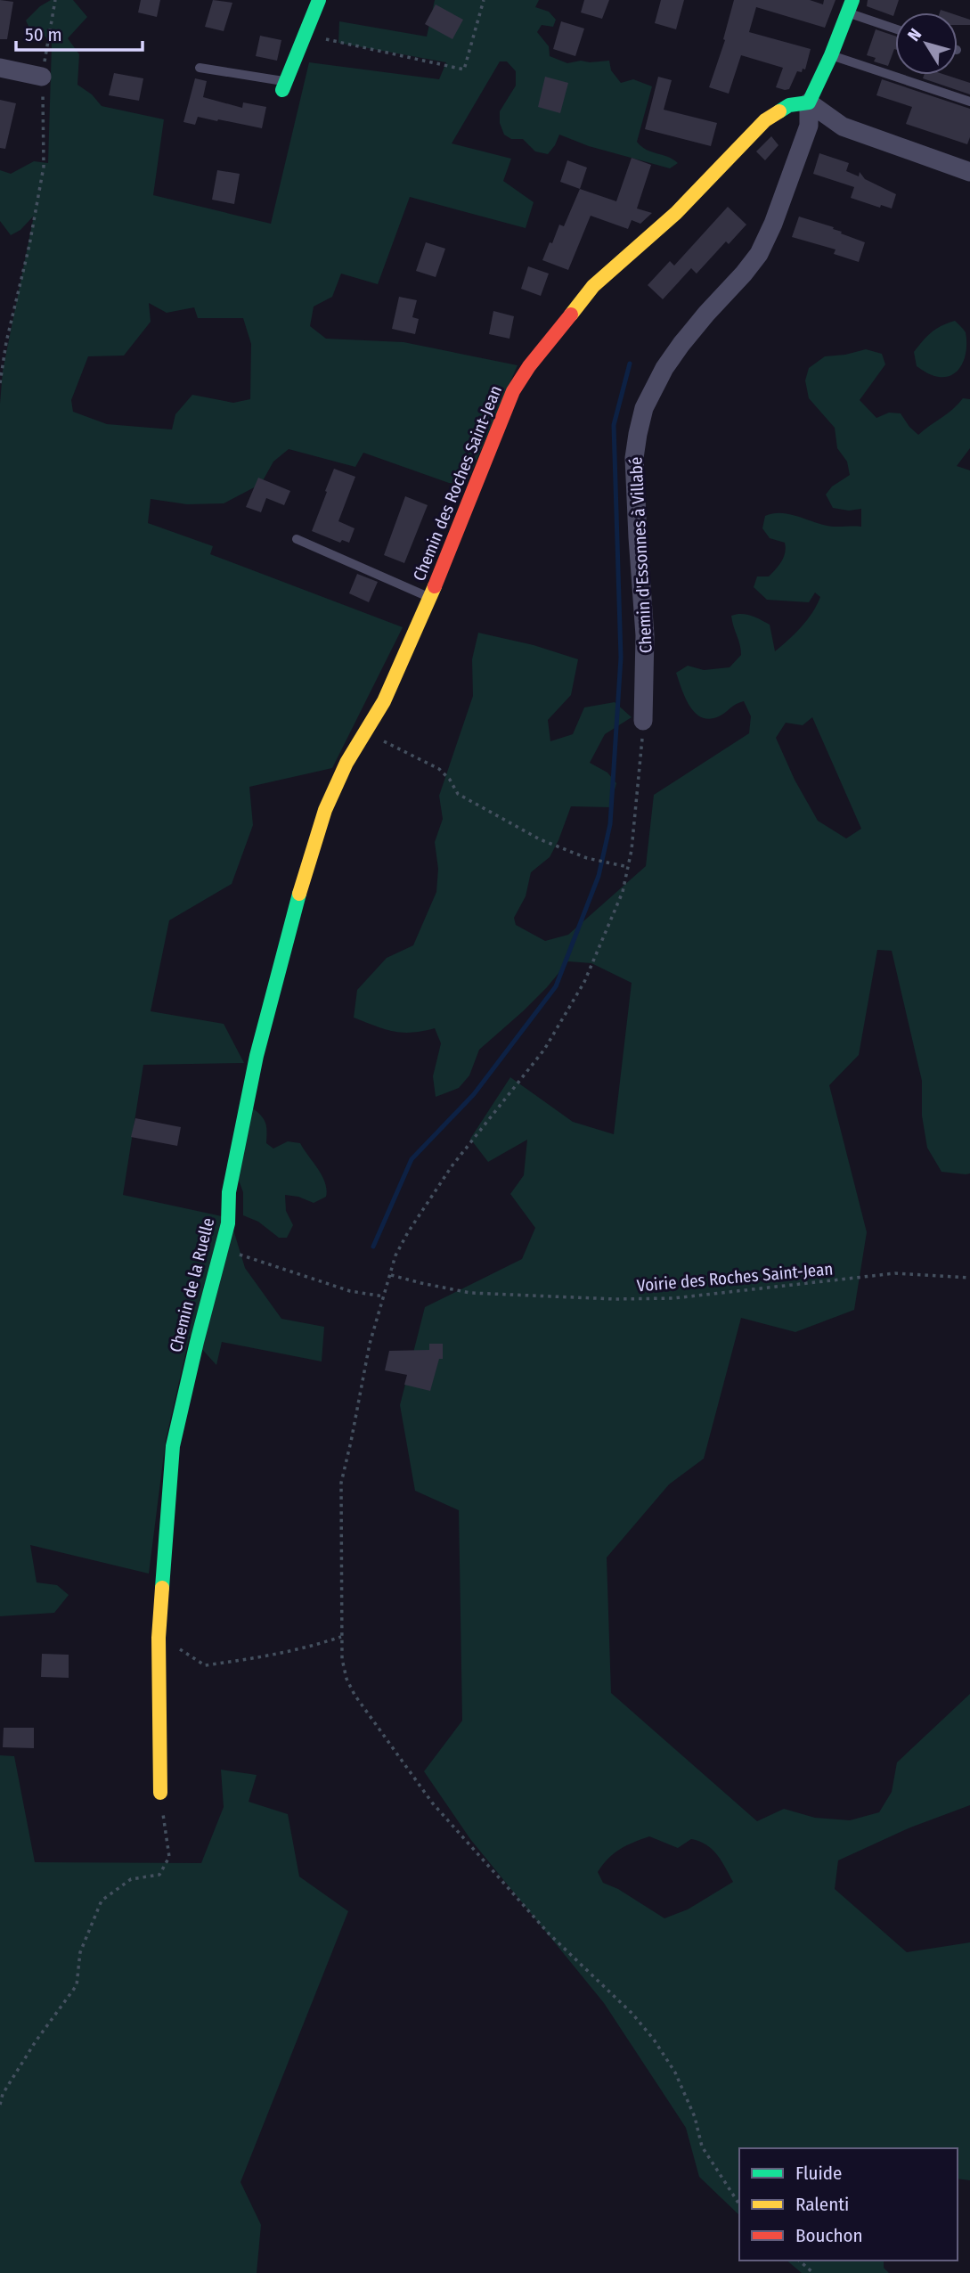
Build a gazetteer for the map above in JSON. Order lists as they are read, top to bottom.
{
  "streets": {
    "street": ["Chemin des Roches Saint-Jean", "Chemin d'Essonnes à Villabé", "Chemin de la Ruelle"],
    "path": ["Voirie des Roches Saint-Jean"]
  },
  "crossings": [
    ["Chemin des Roches Saint-Jean", "Chemin d'Essonnes à Villabé"],
    ["Chemin des Roches Saint-Jean", "Chemin de la Ruelle"]
  ],
  "legend": ["Fluide", "Ralenti", "Bouchon"],
  "scale_bar": "50 m",
  "north": "top left"
}
